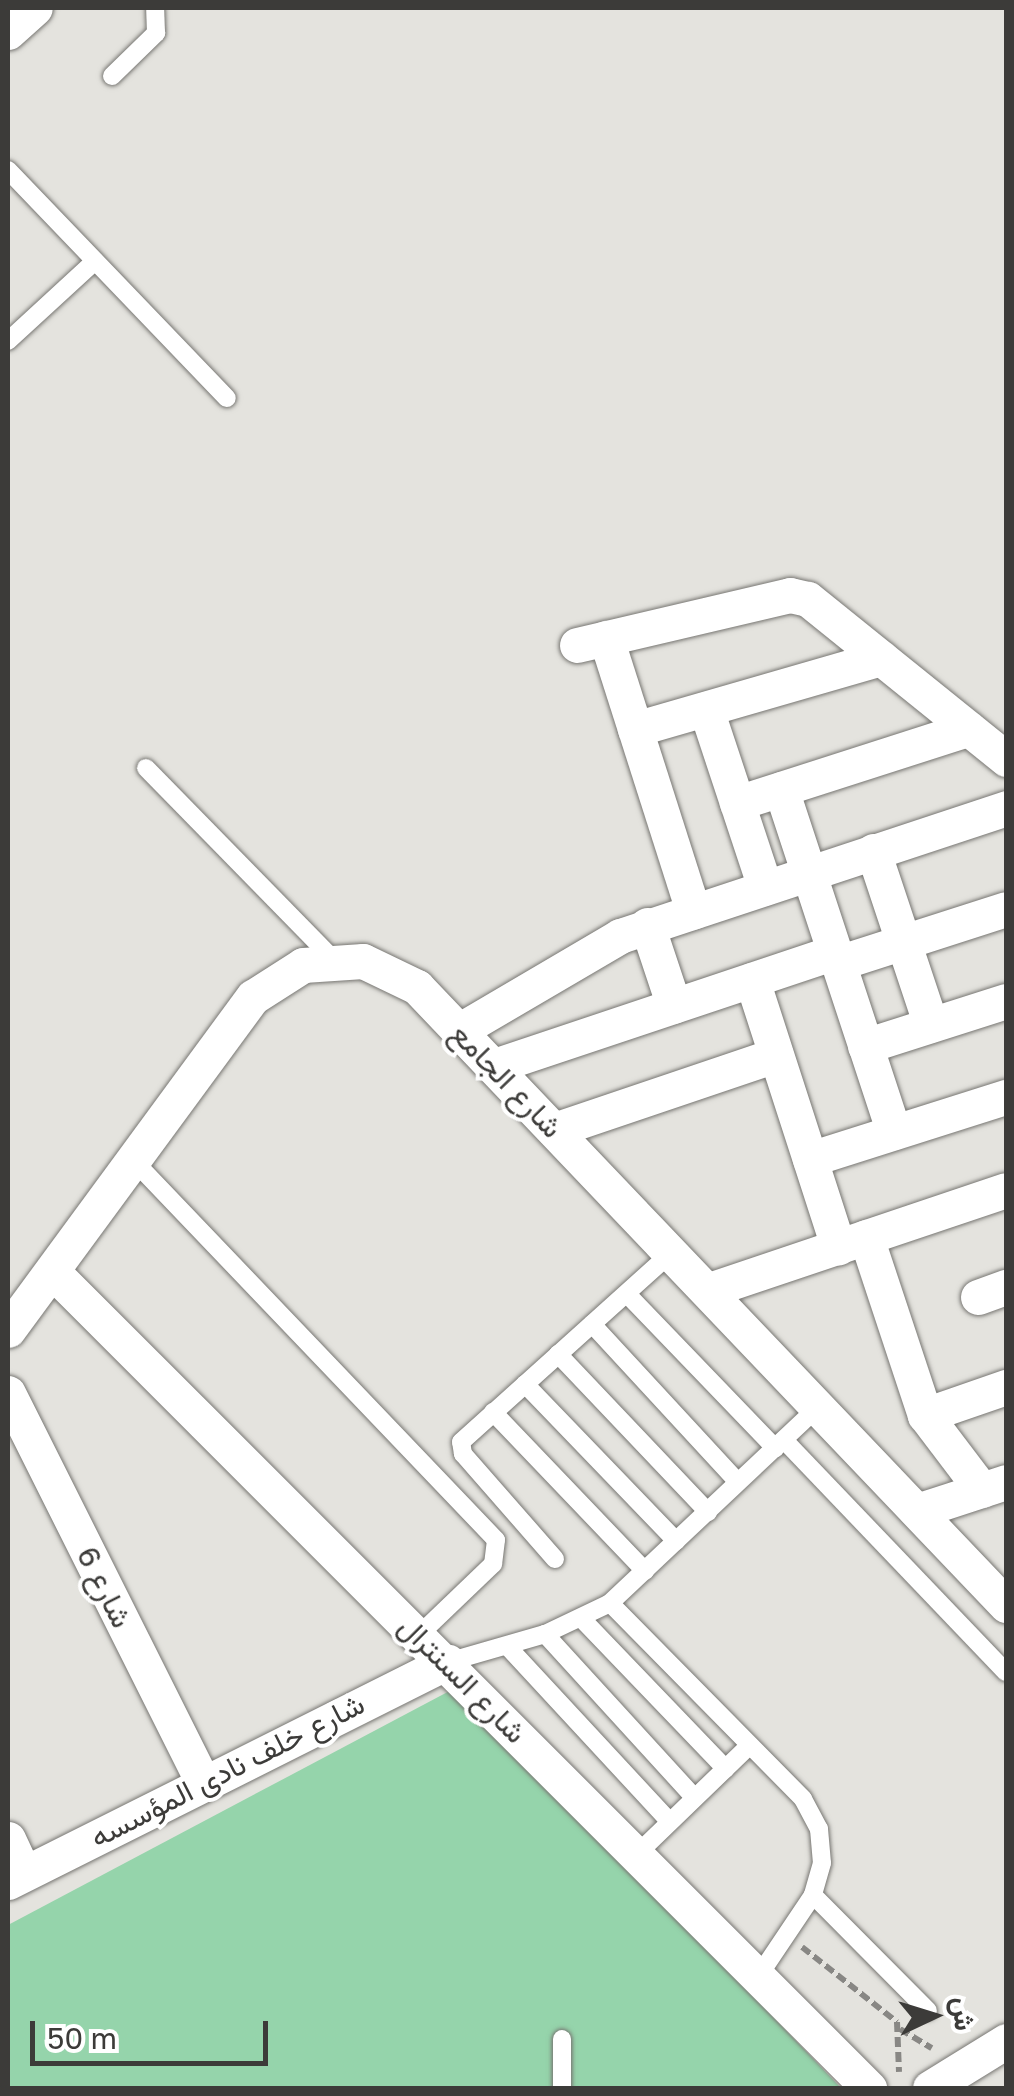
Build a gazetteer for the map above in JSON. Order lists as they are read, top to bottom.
{
  "streets": {
    "street": [
      "شارع الجامع",
      "شارع 6",
      "شارع السنترال",
      "شارع خلف نادى المؤسسه"
    ]
  },
  "crossings": [
    ["شارع 6", "شارع خلف نادى المؤسسه"],
    ["شارع السنترال", "شارع خلف نادى المؤسسه"]
  ],
  "scale_bar": "50 m",
  "north": "right"
}
